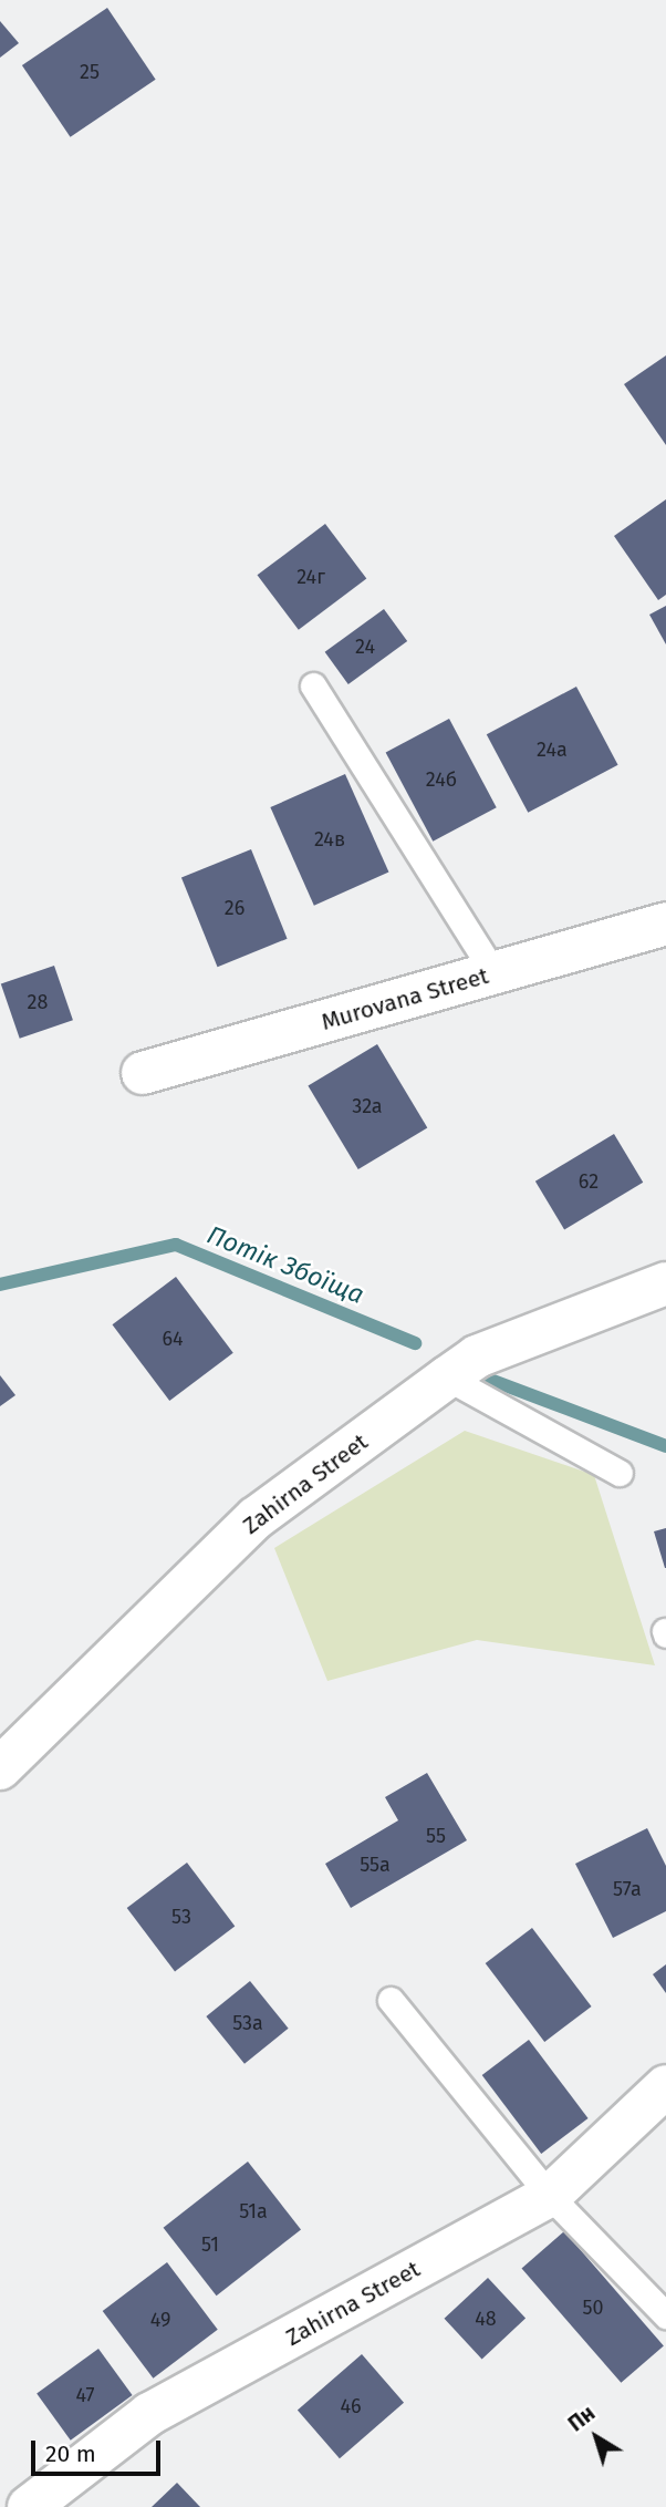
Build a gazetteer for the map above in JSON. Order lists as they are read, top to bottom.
{
  "streets": {
    "street": ["Murovana Street", "Zahirna Street"]
  },
  "water": ["Потік Збоїща"],
  "house_numbers": [
    "25",
    "24г",
    "24",
    "24а",
    "24б",
    "24в",
    "26",
    "28",
    "32а",
    "62",
    "64",
    "55",
    "55а",
    "57а",
    "53",
    "53а",
    "51а",
    "51",
    "50",
    "48",
    "49",
    "47",
    "46"
  ],
  "scale_bar": "20 m",
  "north": "top left"
}
